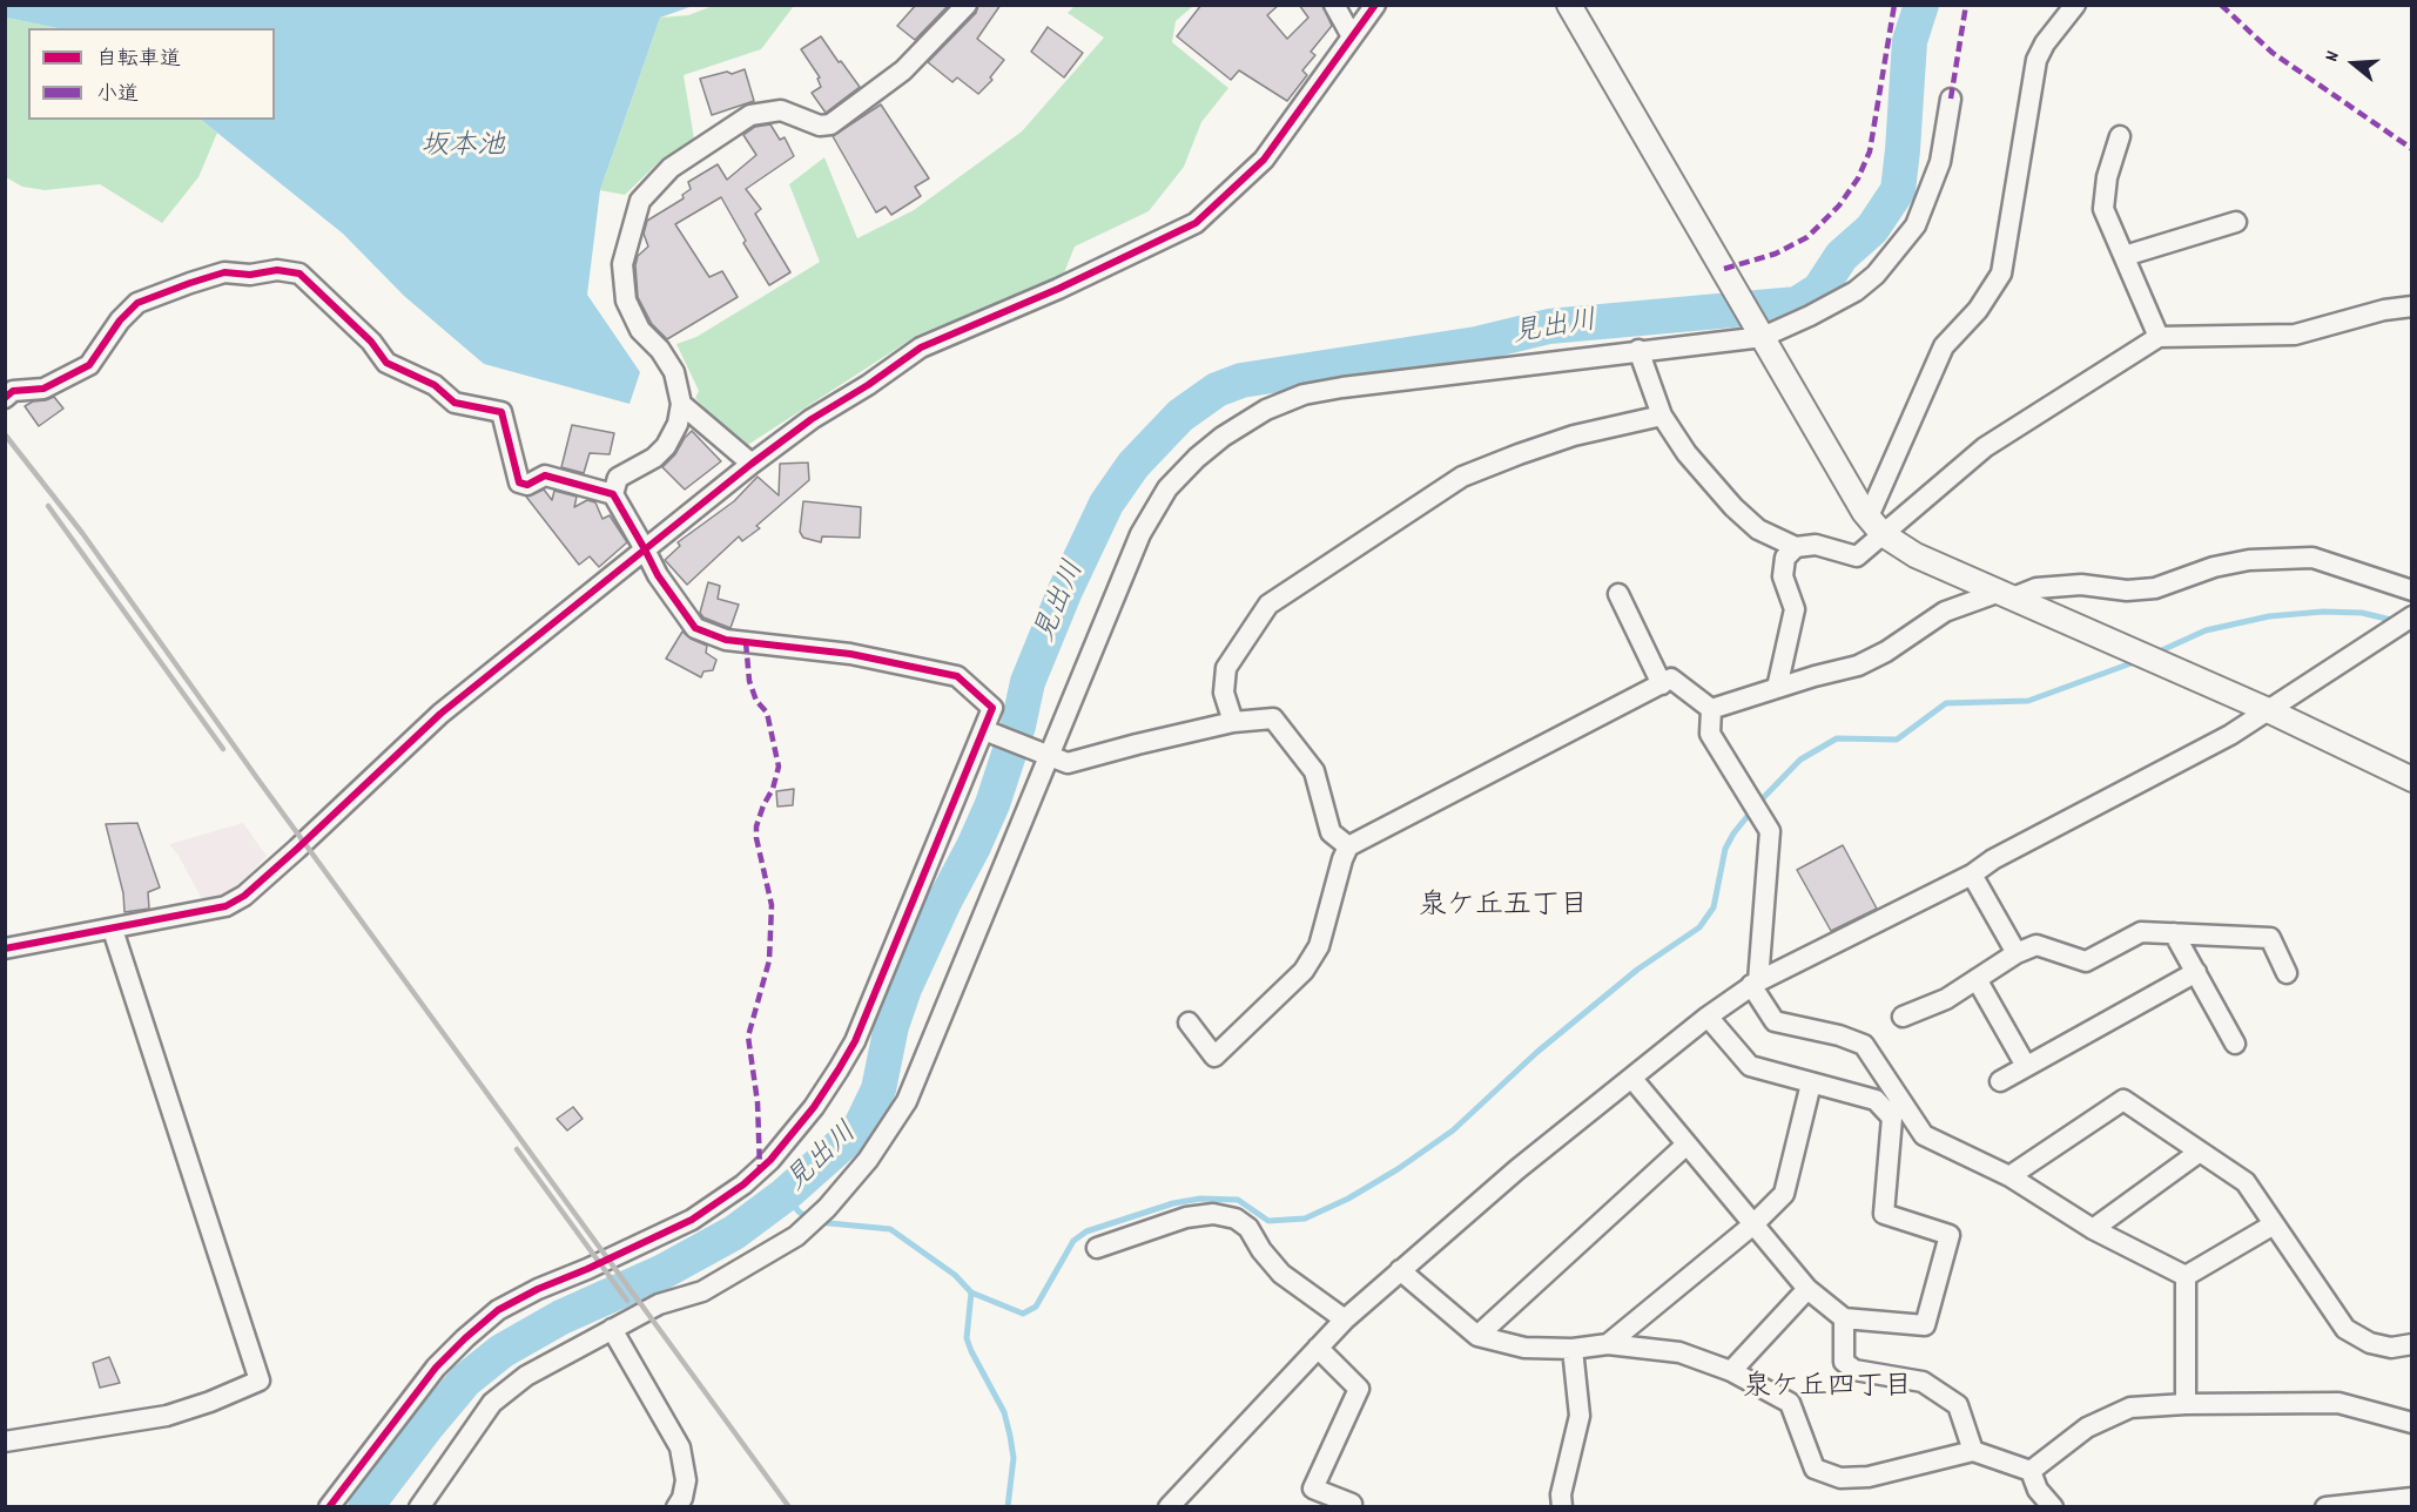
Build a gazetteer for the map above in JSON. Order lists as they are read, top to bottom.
{
  "districts": ["泉ケ丘五丁目", "泉ケ丘四丁目"],
  "water": ["坂本池", "見出川"],
  "legend": ["自転車道", "小道"],
  "north": "left"
}
